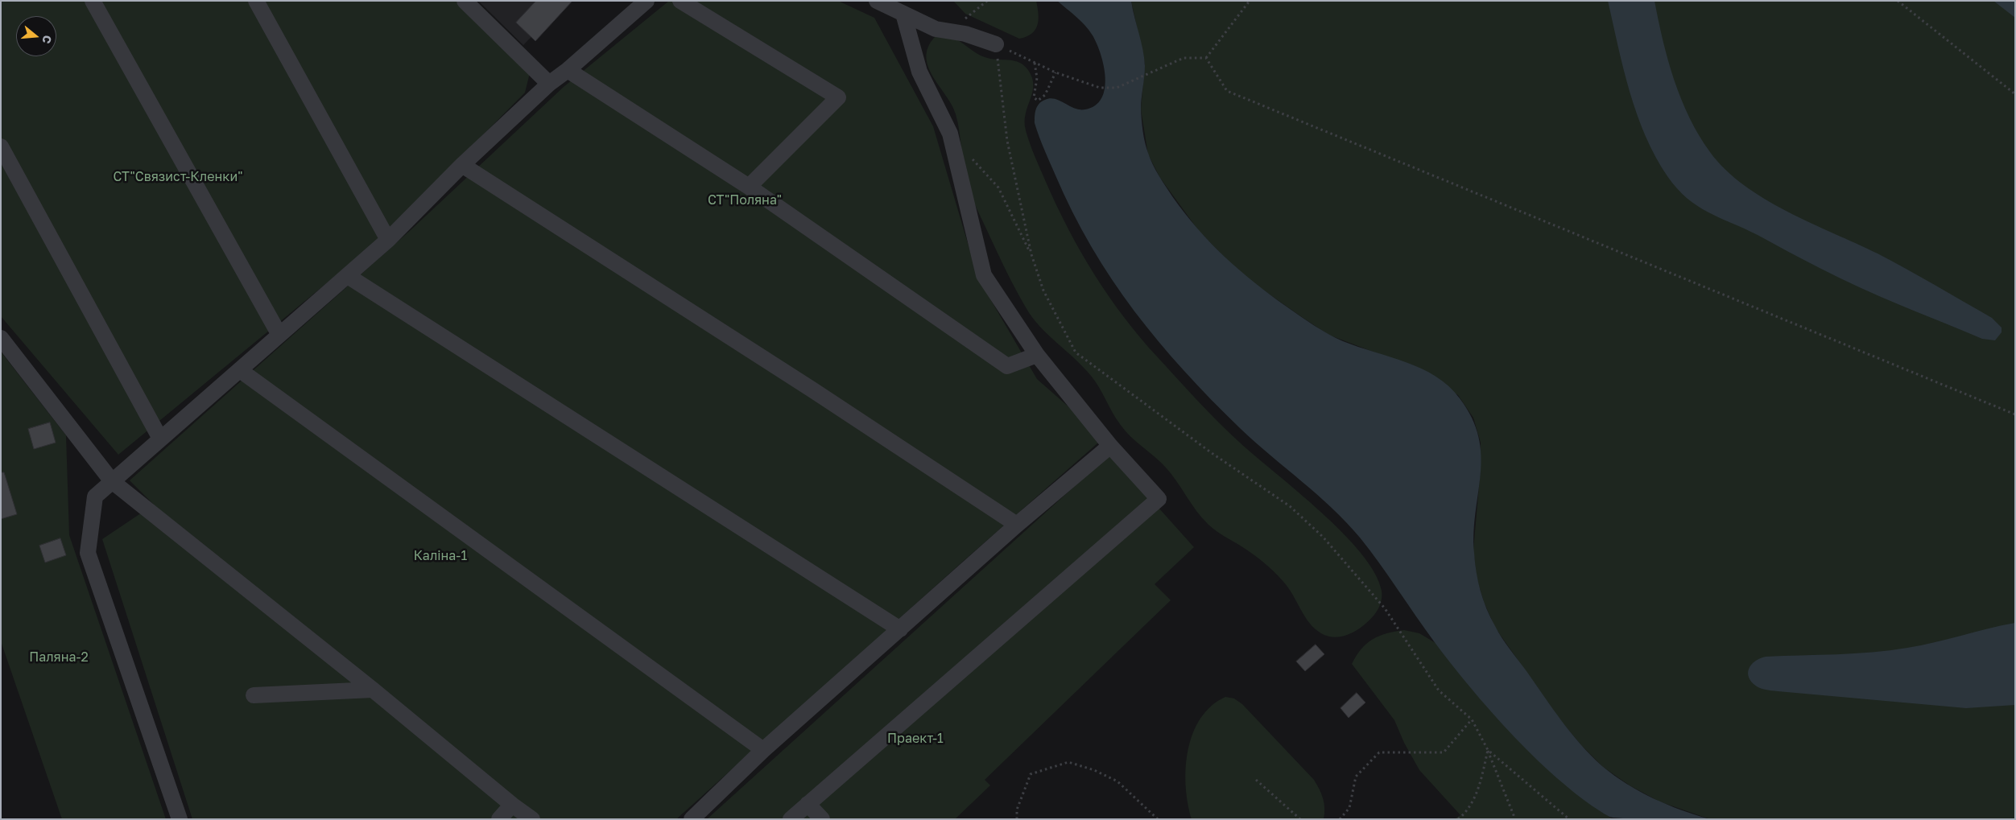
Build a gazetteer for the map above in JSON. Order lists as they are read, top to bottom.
{
  "parks": [
    "СТ\"Связист-Кленки\"",
    "СТ\"Поляна\"",
    "Каліна-1",
    "Паляна-2",
    "Праект-1"
  ],
  "north": "right"
}
